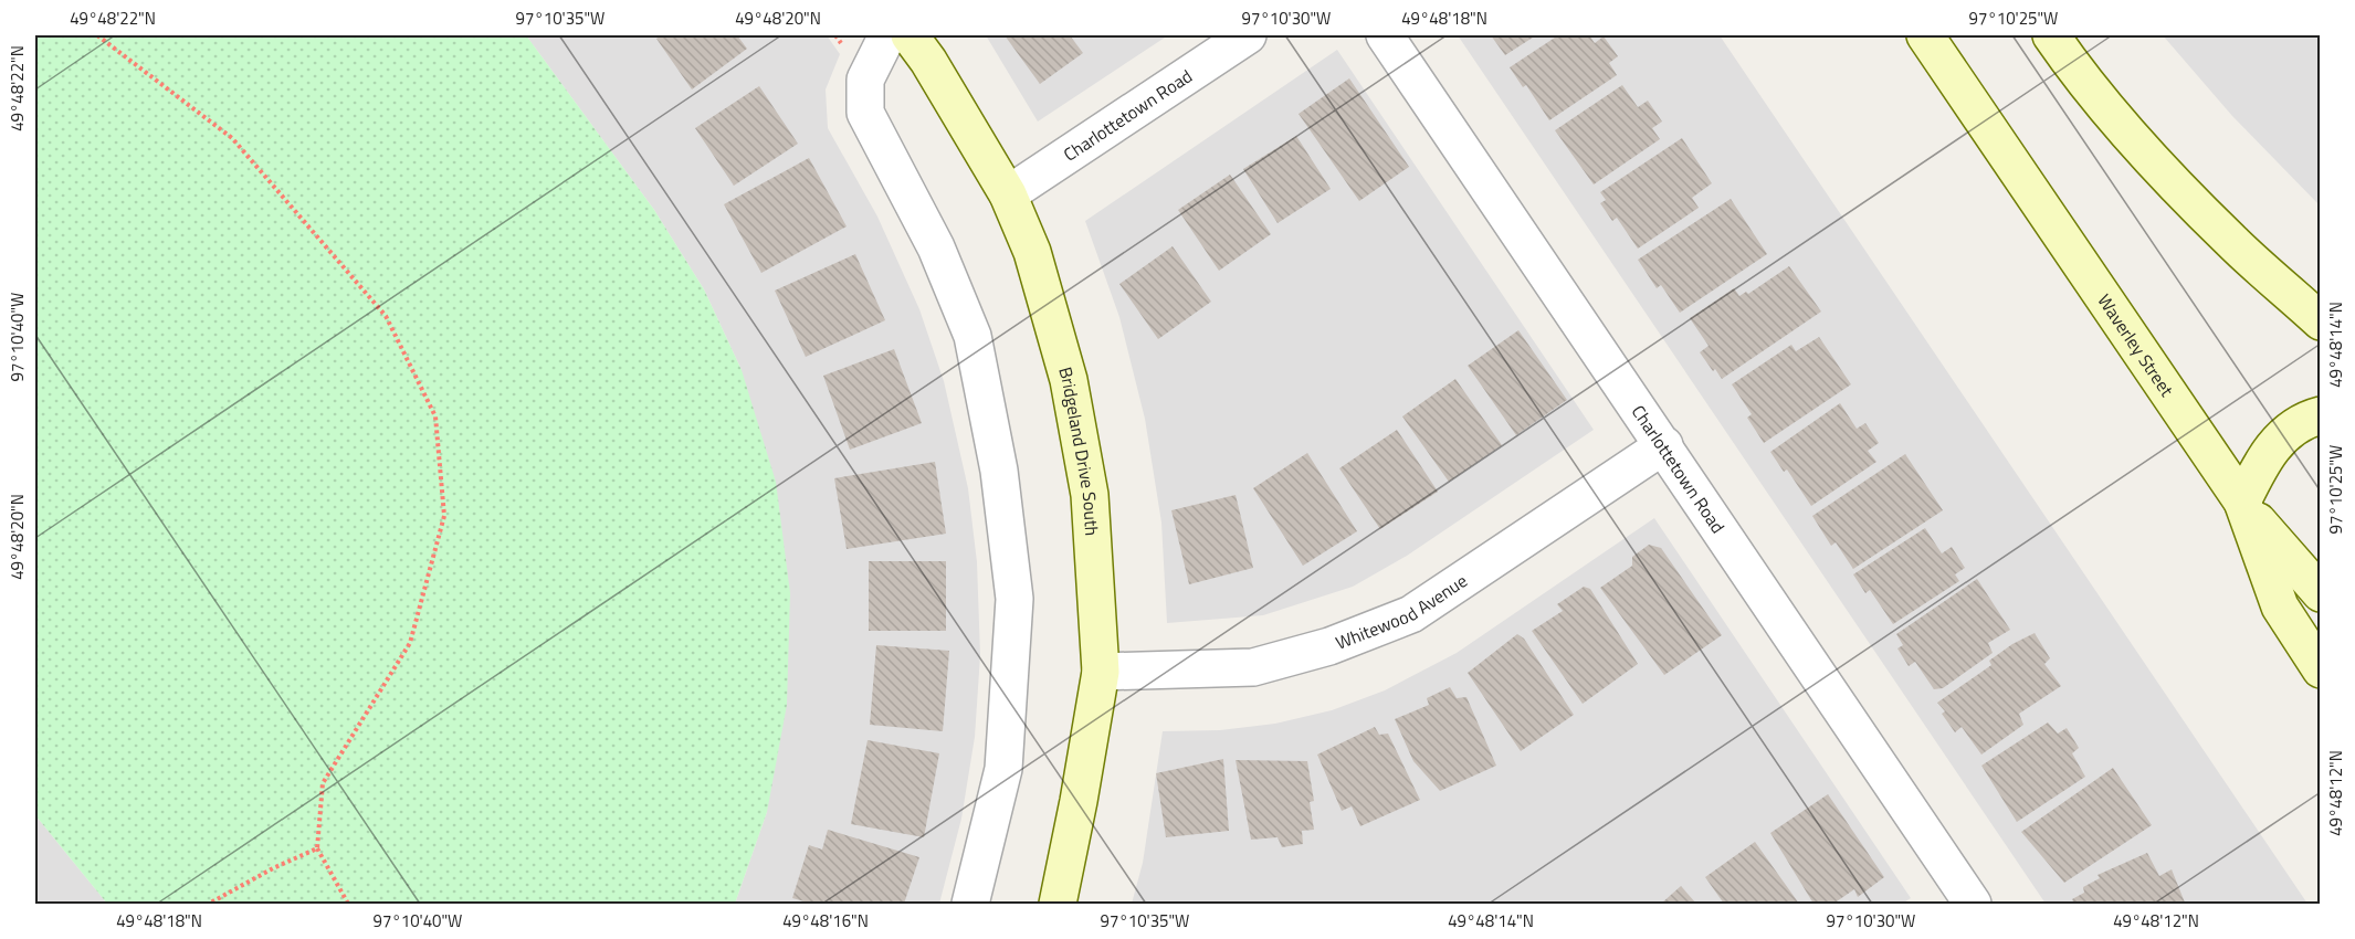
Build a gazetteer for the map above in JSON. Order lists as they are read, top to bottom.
{
  "streets": {
    "main road": ["Waverley Street", "Bridgeland Drive South"],
    "street": ["Charlottetown Road", "Whitewood Avenue"]
  },
  "crossings": [
    ["Charlottetown Road", "Bridgeland Drive South"],
    ["Charlottetown Road", "Whitewood Avenue"],
    ["Bridgeland Drive South", "Whitewood Avenue"]
  ],
  "coordinates": [
    "49°48'22\"N",
    "97°10'35\"W",
    "49°48'20\"N",
    "97°10'30\"W",
    "49°48'18\"N",
    "97°10'25\"W",
    "97°10'40\"W",
    "49°48'14\"N",
    "49°48'12\"N",
    "49°48'16\"N"
  ]
}
